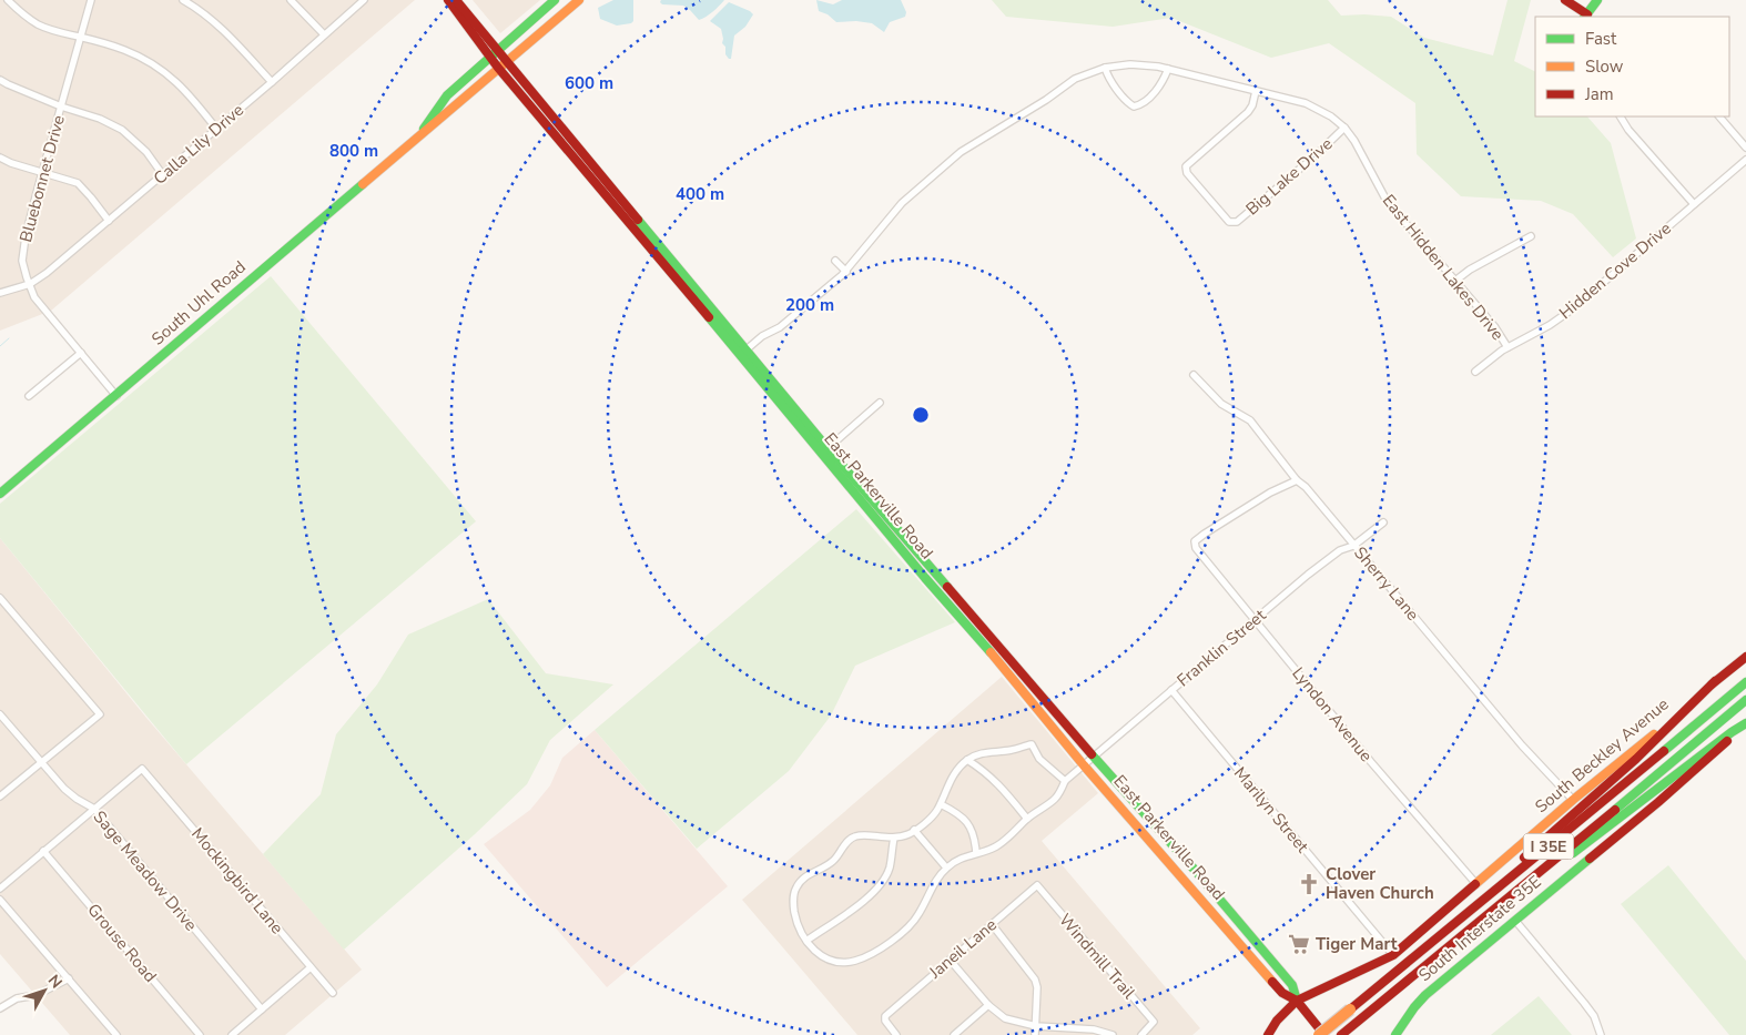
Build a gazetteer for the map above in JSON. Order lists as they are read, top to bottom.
{
  "streets": {
    "main road": [
      "South Uhl Road",
      "East Parkerville Road",
      "South Beckley Avenue",
      "I 35E",
      "South Interstate 35E"
    ],
    "street": [
      "Calla Lily Drive",
      "Big Lake Drive",
      "Bluebonnet Drive",
      "East Hidden Lakes Drive",
      "Hidden Cove Drive",
      "Sherry Lane",
      "Franklin Street",
      "Lyndon Avenue",
      "Marilyn Street",
      "Sage Meadow Drive",
      "Mockingbird Lane",
      "Grouse Road",
      "Janeil Lane",
      "Windmill Trail"
    ]
  },
  "crossings": [
    ["Calla Lily Drive", "Bluebonnet Drive"],
    ["Big Lake Drive", "East Hidden Lakes Drive"],
    ["Bluebonnet Drive", "South Uhl Road"],
    ["East Hidden Lakes Drive", "Hidden Cove Drive"],
    ["East Hidden Lakes Drive", "East Parkerville Road"],
    ["South Uhl Road", "East Parkerville Road"],
    ["East Parkerville Road", "Franklin Street"],
    ["East Parkerville Road", "South Beckley Avenue"],
    ["Sherry Lane", "Franklin Street"],
    ["Sherry Lane", "Lyndon Avenue"],
    ["Sherry Lane", "South Beckley Avenue"],
    ["Franklin Street", "Lyndon Avenue"],
    ["Franklin Street", "Marilyn Street"],
    ["Lyndon Avenue", "South Beckley Avenue"],
    ["South Beckley Avenue", "Marilyn Street"],
    ["Sage Meadow Drive", "Mockingbird Lane"],
    ["Janeil Lane", "Windmill Trail"]
  ],
  "places": {
    "church": ["Clover Haven Church"],
    "supermarket": ["Tiger Mart"]
  },
  "legend": ["Fast", "Slow", "Jam"],
  "north": "top right",
  "rings": [
    "600 m",
    "800 m",
    "400 m",
    "200 m"
  ]
}
